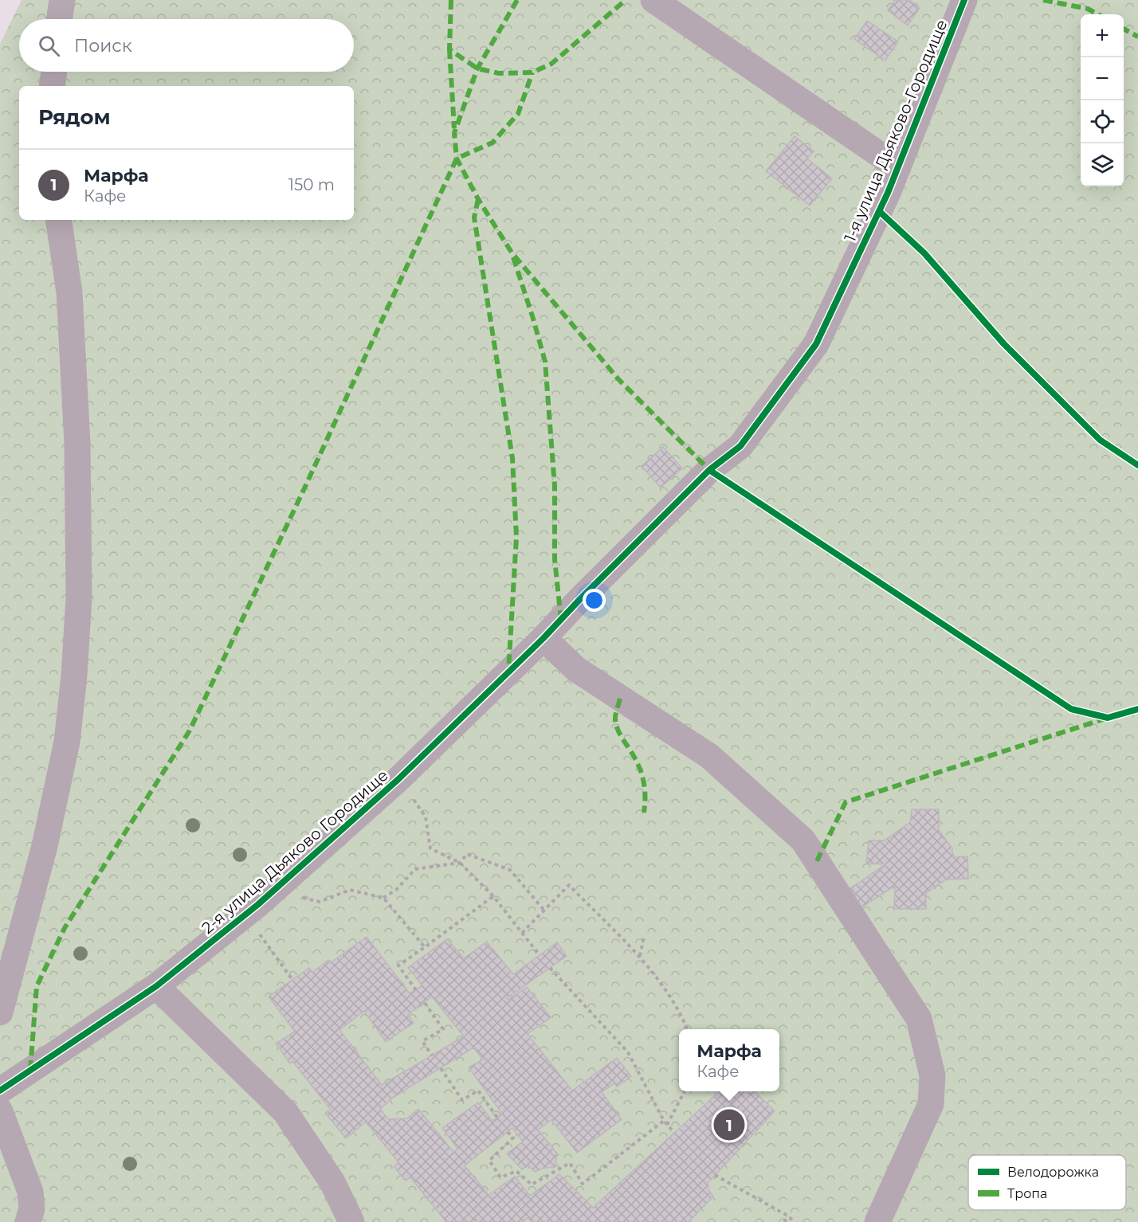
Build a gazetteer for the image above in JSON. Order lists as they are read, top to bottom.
{
  "streets": {
    "lane": ["1-я улица Дьяково-Городище", "2-я улица Дьяково Городище"]
  },
  "crossings": [
    ["1-я улица Дьяково-Городище", "2-я улица Дьяково Городище"]
  ],
  "legend": ["Велодорожка", "Тропа"],
  "page": {
    "map_buttons": ["+", "−"],
    "search": "Поиск",
    "heading": "Рядом",
    "list": [
      {
        "mark": "1",
        "name": "Марфа",
        "note": "Кафе",
        "value": "150 m"
      }
    ],
    "popup": ["Марфа", "Кафе"],
    "pins": "1"
  }
}
